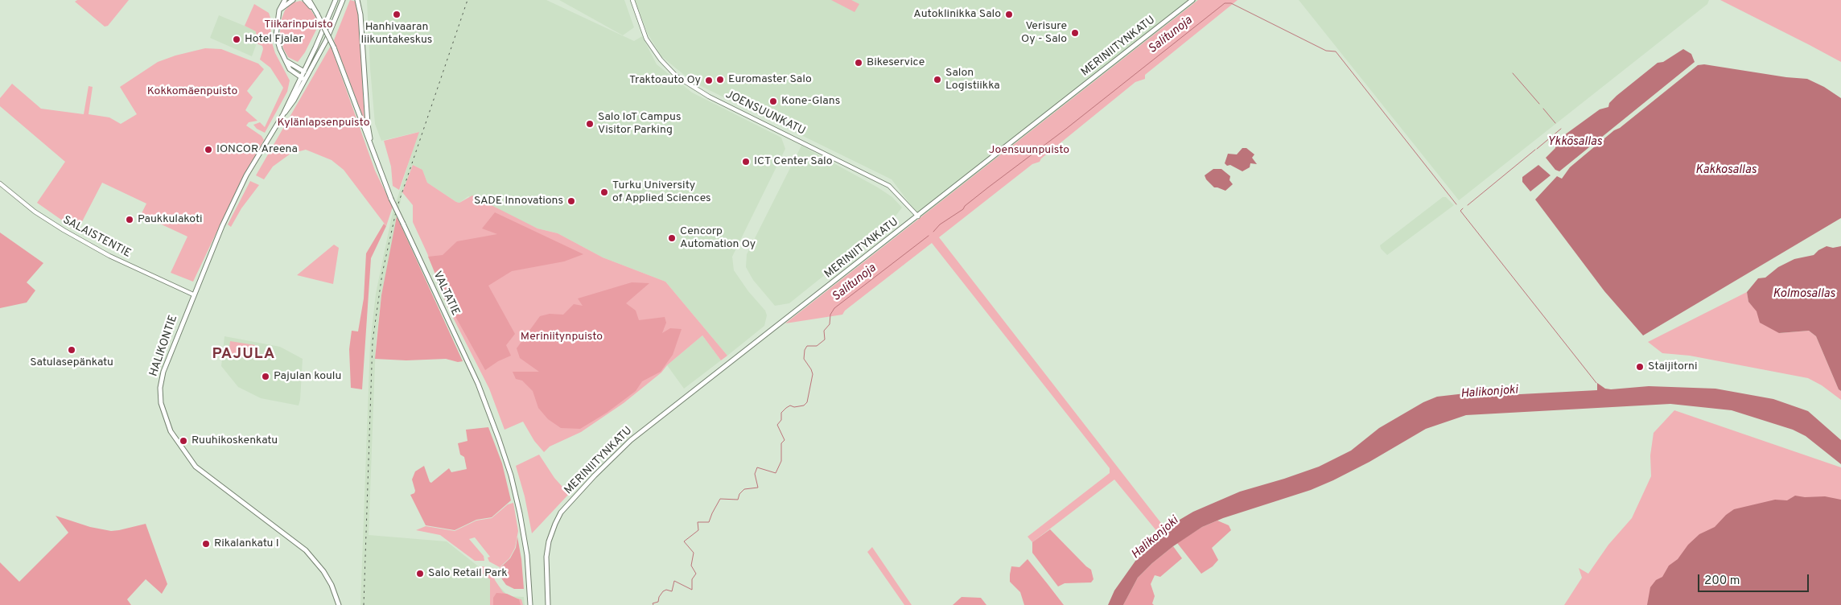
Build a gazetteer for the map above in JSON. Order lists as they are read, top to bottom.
{
  "streets": {
    "main road": ["MERINIITYNKATU", "VALTATIE", "HALIKONTIE"],
    "street": ["JOENSUUNKATU", "SALAISTENTIE"]
  },
  "crossings": [
    ["MERINIITYNKATU", "JOENSUUNKATU"],
    ["SALAISTENTIE", "HALIKONTIE"]
  ],
  "districts": ["PAJULA"],
  "water": [
    "Salitunoja",
    "Ykkösallas",
    "Kakkosallas",
    "Kolmosallas",
    "Halikonjoki"
  ],
  "parks": [
    "Tiikarinpuisto",
    "Kokkomäenpuisto",
    "Kylänlapsenpuisto",
    "Joensuunpuisto",
    "Meriniitynpuisto"
  ],
  "places": [
    "Hanhivaaran liikuntakeskus",
    "Autoklinikka Salo",
    "Verisure Oy - Salo",
    "Hotel Fjalar",
    "Bikeservice",
    "Euromaster Salo",
    "Salon Logistiikka",
    "Traktoauto Oy",
    "Kone-Glans",
    "Salo IoT Campus Visitor Parking",
    "IONCOR Areena",
    "ICT Center Salo",
    "Turku University of Applied Sciences",
    "SADE Innovations",
    "Paukkulakoti",
    "Cencorp Automation Oy",
    "Satulasepänkatu",
    "Staijitorni",
    "Pajulan koulu",
    "Ruuhikoskenkatu",
    "Rikalankatu I",
    "Salo Retail Park"
  ],
  "scale_bar": "200 m"
}
